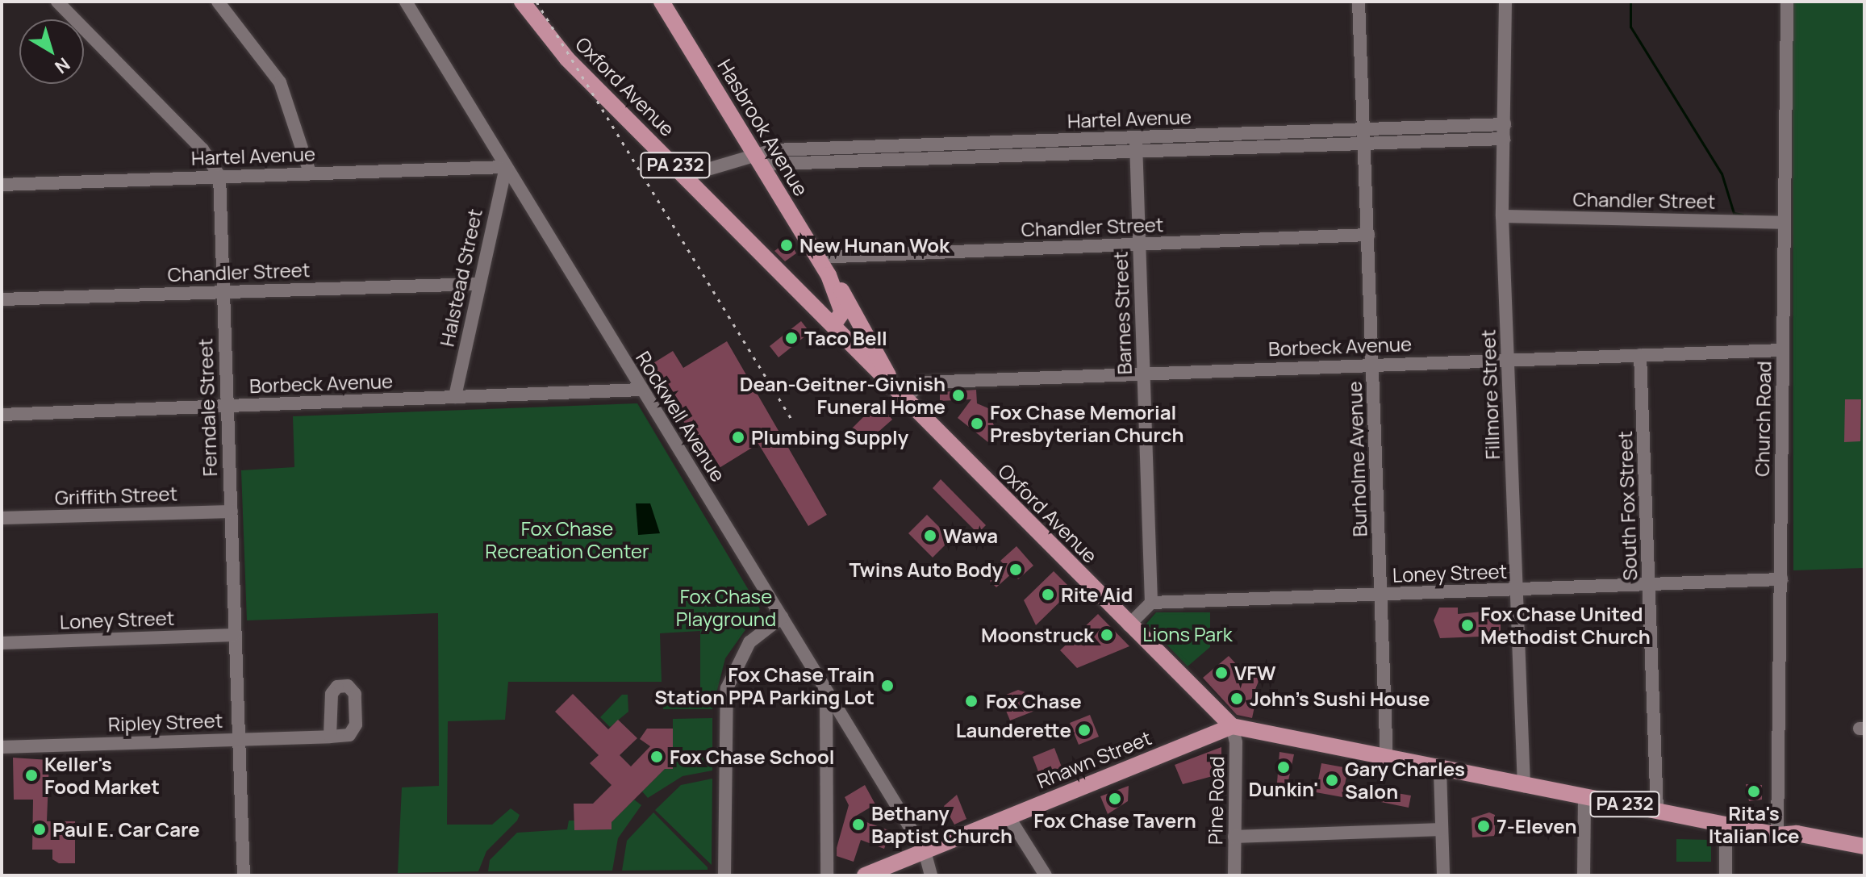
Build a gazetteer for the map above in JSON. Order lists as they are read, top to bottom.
{
  "streets": {
    "main road": [
      "Oxford Avenue",
      "Hasbrook Avenue",
      "PA 232",
      "Rhawn Street"
    ],
    "street": [
      "Hartel Avenue",
      "Chandler Street",
      "Halstead Street",
      "Barnes Street",
      "Borbeck Avenue",
      "Fillmore Street",
      "Ferndale Street",
      "Rockwell Avenue",
      "Church Road",
      "Burholme Avenue",
      "Griffith Street",
      "South Fox Street",
      "Loney Street",
      "Ripley Street",
      "Pine Road"
    ]
  },
  "crossings": [
    ["Oxford Avenue", "Hartel Avenue"],
    ["Oxford Avenue", "Hasbrook Avenue"],
    ["Oxford Avenue", "PA 232"],
    ["Oxford Avenue", "Borbeck Avenue"],
    ["Oxford Avenue", "Rhawn Street"],
    ["Oxford Avenue", "Pine Road"],
    ["Hartel Avenue", "Hasbrook Avenue"],
    ["Hartel Avenue", "Halstead Street"],
    ["Hartel Avenue", "Barnes Street"],
    ["Hartel Avenue", "Fillmore Street"],
    ["Hartel Avenue", "Ferndale Street"],
    ["Hartel Avenue", "Rockwell Avenue"],
    ["Hartel Avenue", "Burholme Avenue"],
    ["Hasbrook Avenue", "Chandler Street"],
    ["Hasbrook Avenue", "Borbeck Avenue"],
    ["PA 232", "Fillmore Street"],
    ["PA 232", "Church Road"],
    ["PA 232", "Burholme Avenue"],
    ["PA 232", "South Fox Street"],
    ["PA 232", "Rhawn Street"],
    ["PA 232", "Pine Road"],
    ["Chandler Street", "Halstead Street"],
    ["Chandler Street", "Barnes Street"],
    ["Chandler Street", "Fillmore Street"],
    ["Chandler Street", "Ferndale Street"],
    ["Chandler Street", "Church Road"],
    ["Chandler Street", "Burholme Avenue"],
    ["Halstead Street", "Borbeck Avenue"],
    ["Halstead Street", "Rockwell Avenue"],
    ["Barnes Street", "Borbeck Avenue"],
    ["Barnes Street", "Loney Street"],
    ["Borbeck Avenue", "Fillmore Street"],
    ["Borbeck Avenue", "Ferndale Street"],
    ["Borbeck Avenue", "Rockwell Avenue"],
    ["Borbeck Avenue", "Church Road"],
    ["Borbeck Avenue", "Burholme Avenue"],
    ["Borbeck Avenue", "South Fox Street"],
    ["Fillmore Street", "Loney Street"],
    ["Ferndale Street", "Griffith Street"],
    ["Ferndale Street", "Loney Street"],
    ["Ferndale Street", "Ripley Street"],
    ["Rockwell Avenue", "Rhawn Street"],
    ["Church Road", "Loney Street"],
    ["Burholme Avenue", "Loney Street"],
    ["South Fox Street", "Loney Street"],
    ["Rhawn Street", "Pine Road"]
  ],
  "parks": ["Fox Chase Recreation Center", "Fox Chase Playground", "Lions Park"],
  "places": [
    "New Hunan Wok",
    "Taco Bell",
    "Dean-Geitner-Givnish Funeral Home",
    "Fox Chase Memorial Presbyterian Church",
    "Plumbing Supply",
    "Wawa",
    "Twins Auto Body",
    "Rite Aid",
    "Fox Chase United Methodist Church",
    "Moonstruck",
    "VFW",
    "Fox Chase Train Station PPA Parking Lot",
    "John's Sushi House",
    "Fox Chase",
    "Launderette",
    "Fox Chase School",
    "Dunkin'",
    "Keller's Food Market",
    "Gary Charles Salon",
    "Rita's Italian Ice",
    "Fox Chase Tavern",
    "Bethany Baptist Church",
    "7-Eleven",
    "Paul E. Car Care"
  ],
  "north": "bottom right"
}
